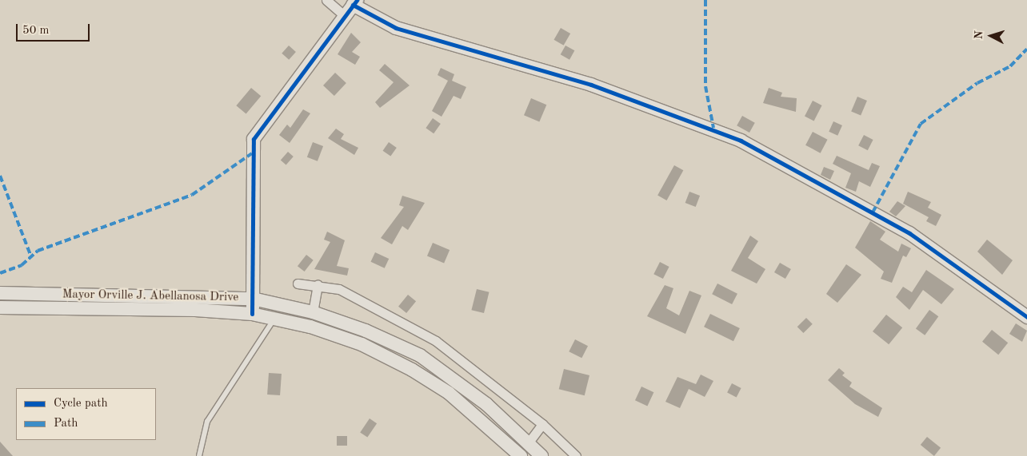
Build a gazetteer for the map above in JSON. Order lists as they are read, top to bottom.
{
  "streets": {
    "main road": ["Mayor Orville J. Abellanosa Drive"]
  },
  "legend": ["Cycle path", "Path"],
  "scale_bar": "50 m",
  "north": "left"
}
